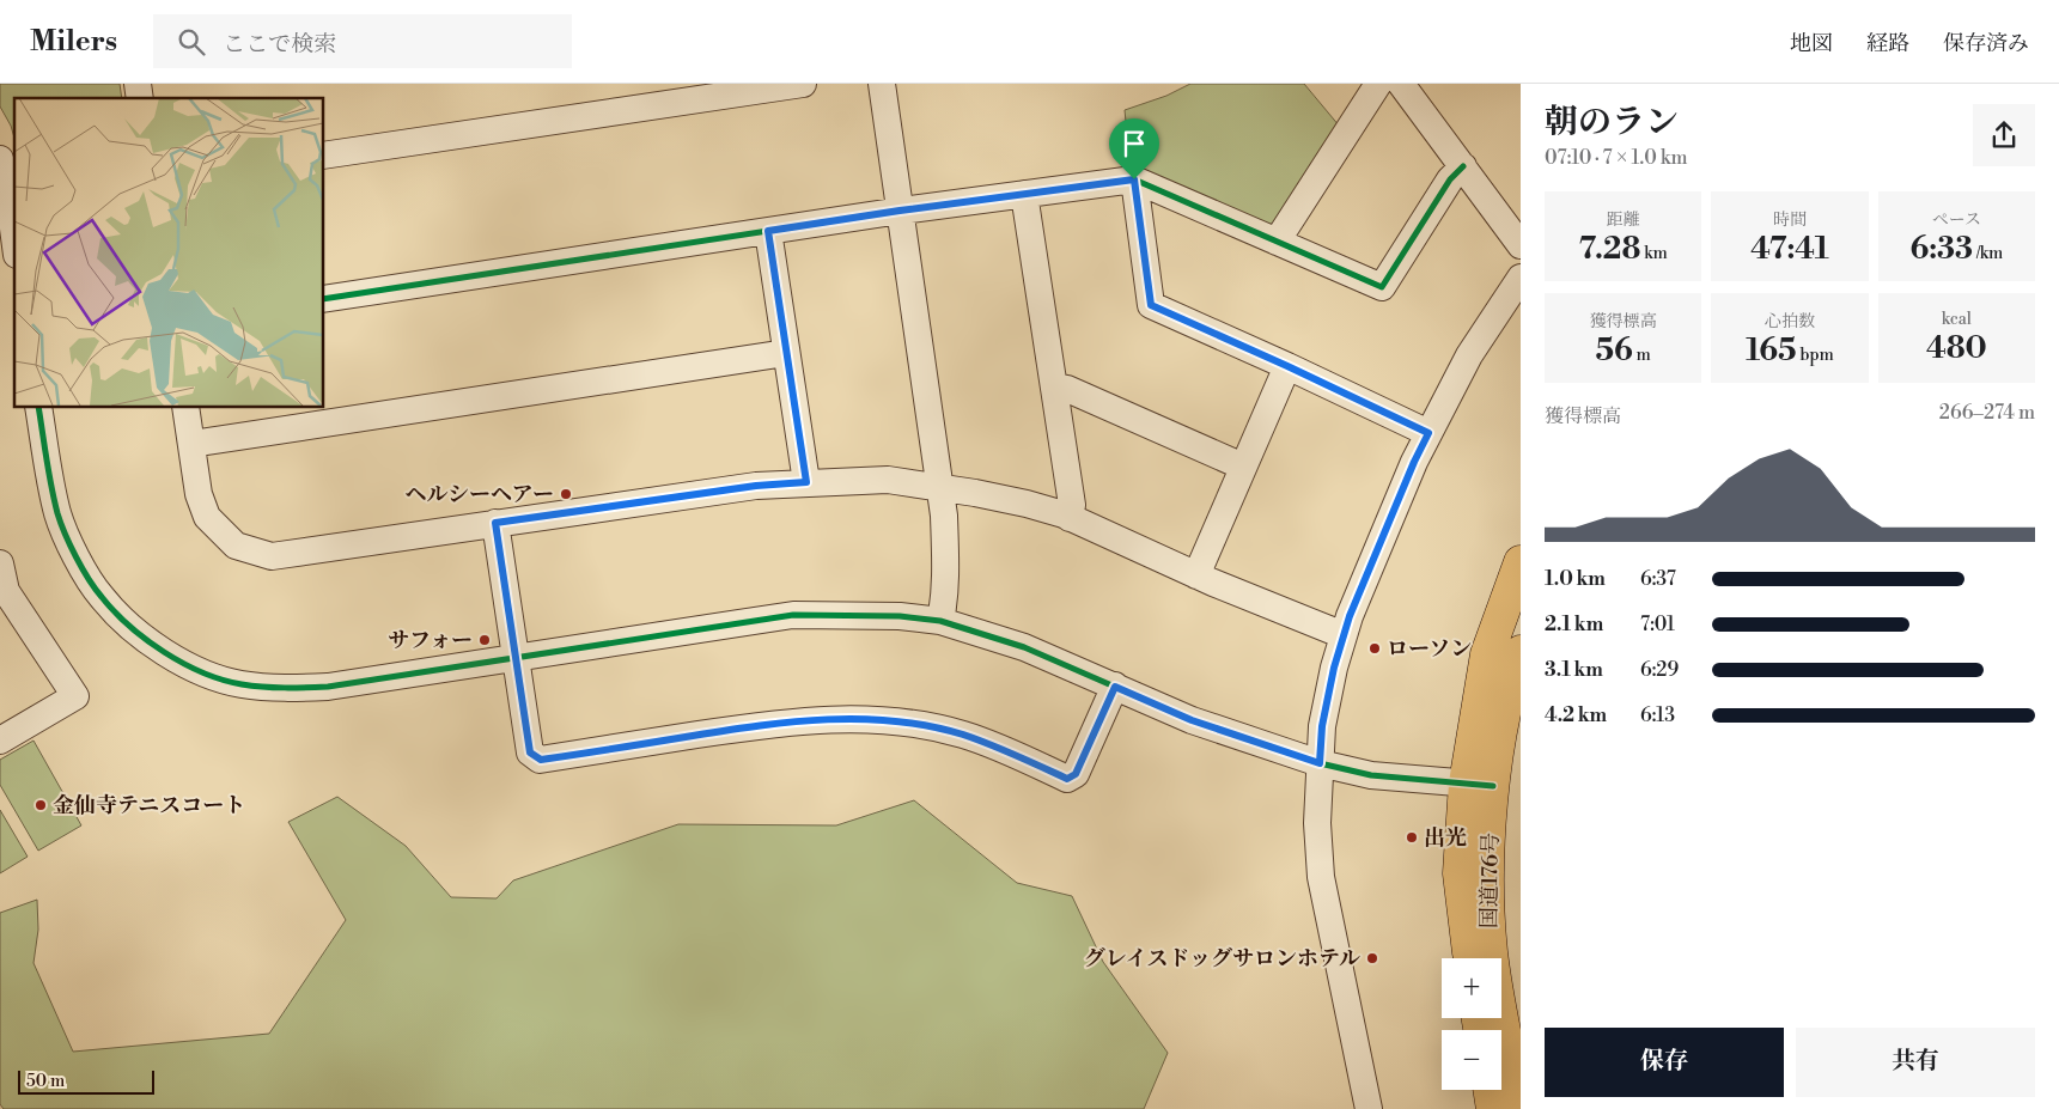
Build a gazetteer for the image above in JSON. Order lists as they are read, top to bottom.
{
  "streets": {
    "highway": ["国道176号"]
  },
  "places": [
    "ヘルシーヘアー",
    "サフォー",
    "ローソン",
    "金仙寺テニスコート",
    "出光",
    "グレイスドッグサロンホテル"
  ],
  "scale_bar": "50 m",
  "page": {
    "header": "Milers",
    "search": "ここで検索",
    "nav": ["地図", "経路", "保存済み"],
    "heading": ["朝のラン", "07:10 · 7 × 1.0 km"],
    "stats": [
      ["距離", "7.28 km"],
      ["時間", "47:41"],
      ["ペース", "6:33 /km"],
      ["獲得標高", "56 m"],
      ["心拍数", "165 bpm"],
      ["kcal", "480"]
    ],
    "chart": ["獲得標高", "266–274 m"],
    "list": [
      {
        "name": "1.0 km",
        "note": "6:37"
      },
      {
        "name": "2.1 km",
        "note": "7:01"
      },
      {
        "name": "3.1 km",
        "note": "6:29"
      },
      {
        "name": "4.2 km",
        "note": "6:13"
      }
    ],
    "map_buttons": ["+", "−"],
    "buttons": ["保存", "共有"],
    "scale": "50 m"
  }
}
